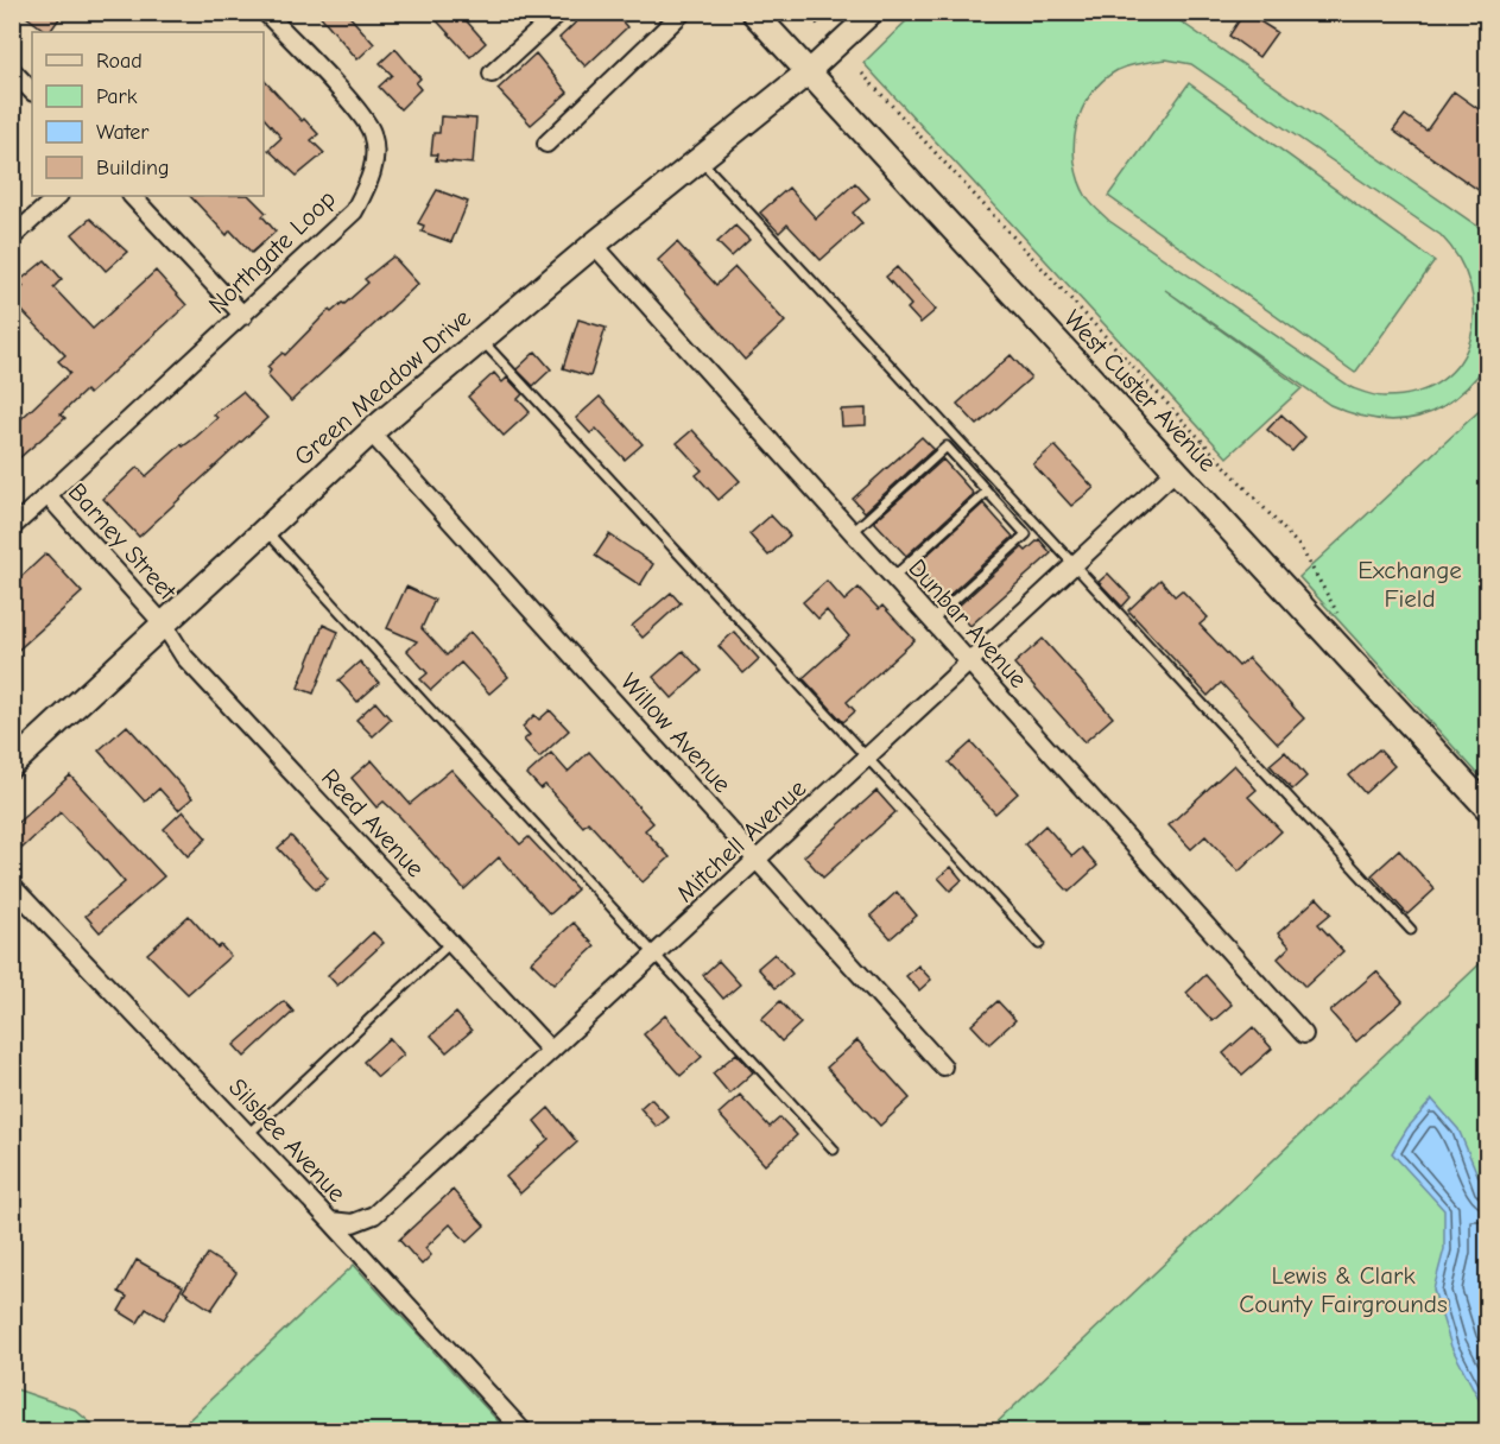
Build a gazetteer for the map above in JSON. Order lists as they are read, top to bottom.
{
  "streets": {
    "main road": ["Green Meadow Drive", "West Custer Avenue"],
    "street": [
      "Northgate Loop",
      "Barney Street",
      "Dunbar Avenue",
      "Willow Avenue",
      "Reed Avenue",
      "Mitchell Avenue",
      "Silsbee Avenue"
    ]
  },
  "crossings": [
    ["Northgate Loop", "Barney Street"],
    ["Green Meadow Drive", "West Custer Avenue"],
    ["Green Meadow Drive", "Barney Street"],
    ["Green Meadow Drive", "Dunbar Avenue"],
    ["Green Meadow Drive", "Willow Avenue"],
    ["Green Meadow Drive", "Reed Avenue"],
    ["West Custer Avenue", "Mitchell Avenue"],
    ["Barney Street", "Reed Avenue"],
    ["Dunbar Avenue", "Mitchell Avenue"],
    ["Willow Avenue", "Mitchell Avenue"],
    ["Reed Avenue", "Mitchell Avenue"],
    ["Mitchell Avenue", "Silsbee Avenue"]
  ],
  "parks": ["Exchange Field", "Lewis & Clark County Fairgrounds"],
  "legend": [
    "Road",
    "Park",
    "Water",
    "Building"
  ]
}
